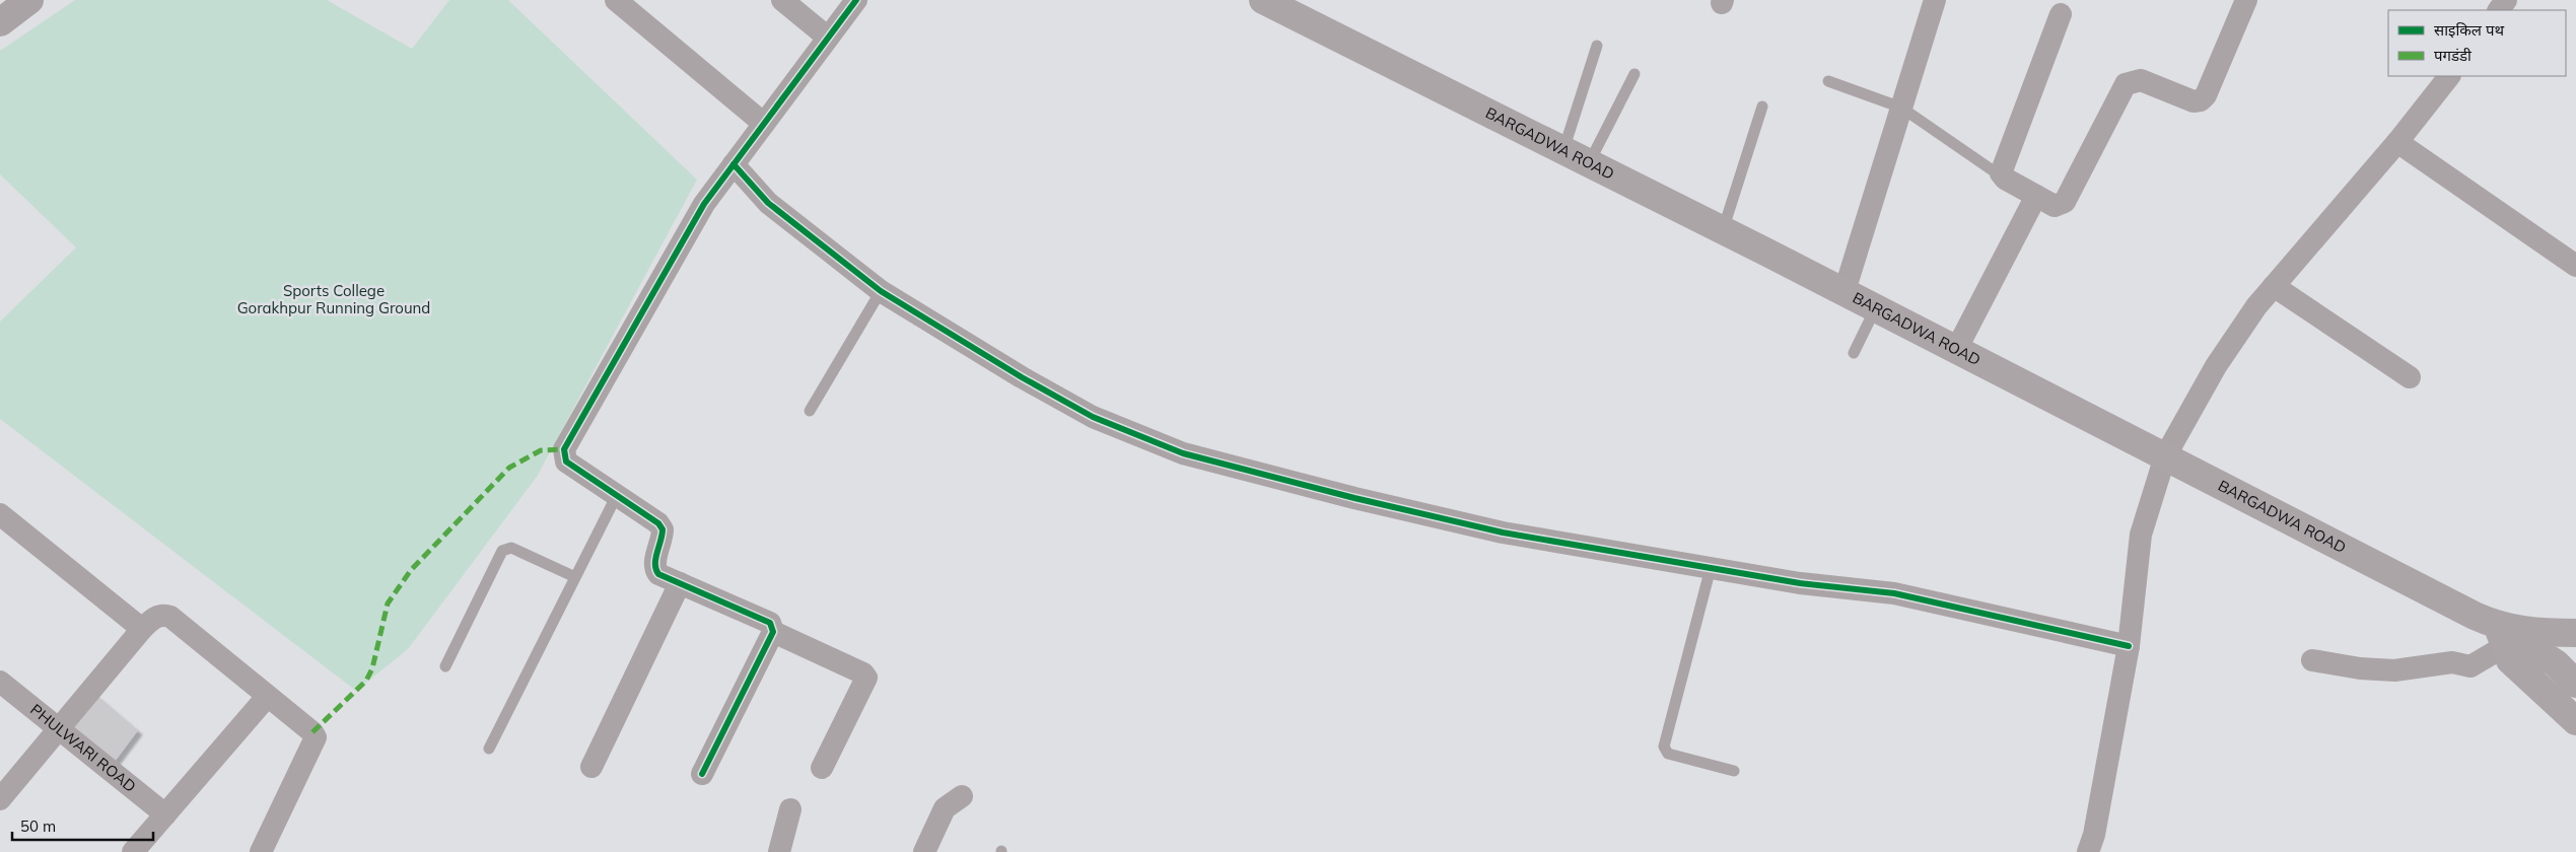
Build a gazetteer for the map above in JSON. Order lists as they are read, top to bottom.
{
  "streets": {
    "main road": ["BARGADWA ROAD"],
    "street": ["PHULWARI ROAD"]
  },
  "parks": ["Sports College Gorakhpur Running Ground"],
  "legend": ["साइकिल पथ", "पगडंडी"],
  "scale_bar": "50 m"
}
